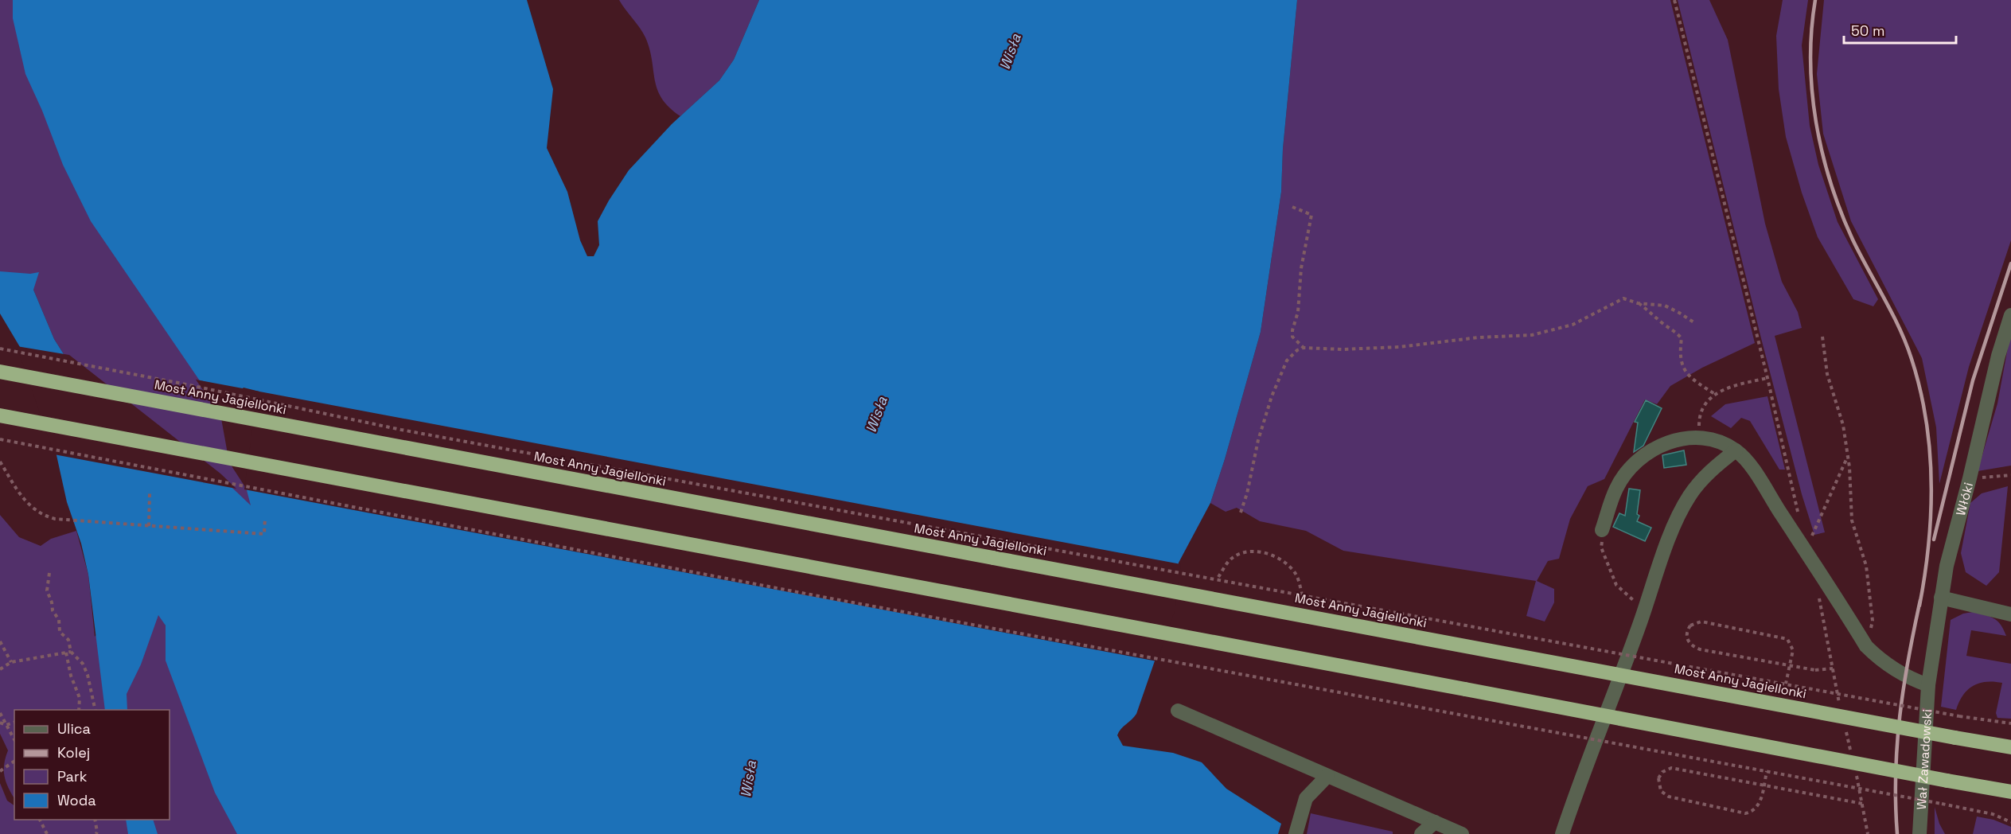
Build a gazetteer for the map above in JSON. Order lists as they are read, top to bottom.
{
  "streets": {
    "highway": ["Most Anny Jagiellonki"],
    "street": ["Włóki", "Wał Zawadowski"]
  },
  "crossings": [
    ["Włóki", "Wał Zawadowski"]
  ],
  "water": ["Wisła"],
  "legend": [
    "Ulica",
    "Kolej",
    "Park",
    "Woda"
  ],
  "scale_bar": "50 m"
}
